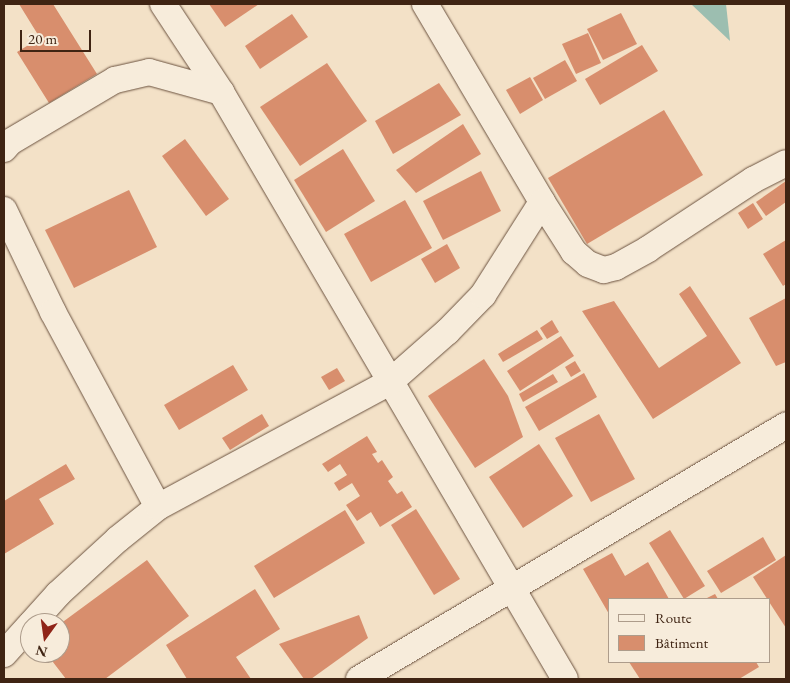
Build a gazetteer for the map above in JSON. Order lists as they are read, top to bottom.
{
  "legend": ["Route", "Bâtiment"],
  "scale_bar": "20 m",
  "north": "bottom"
}
